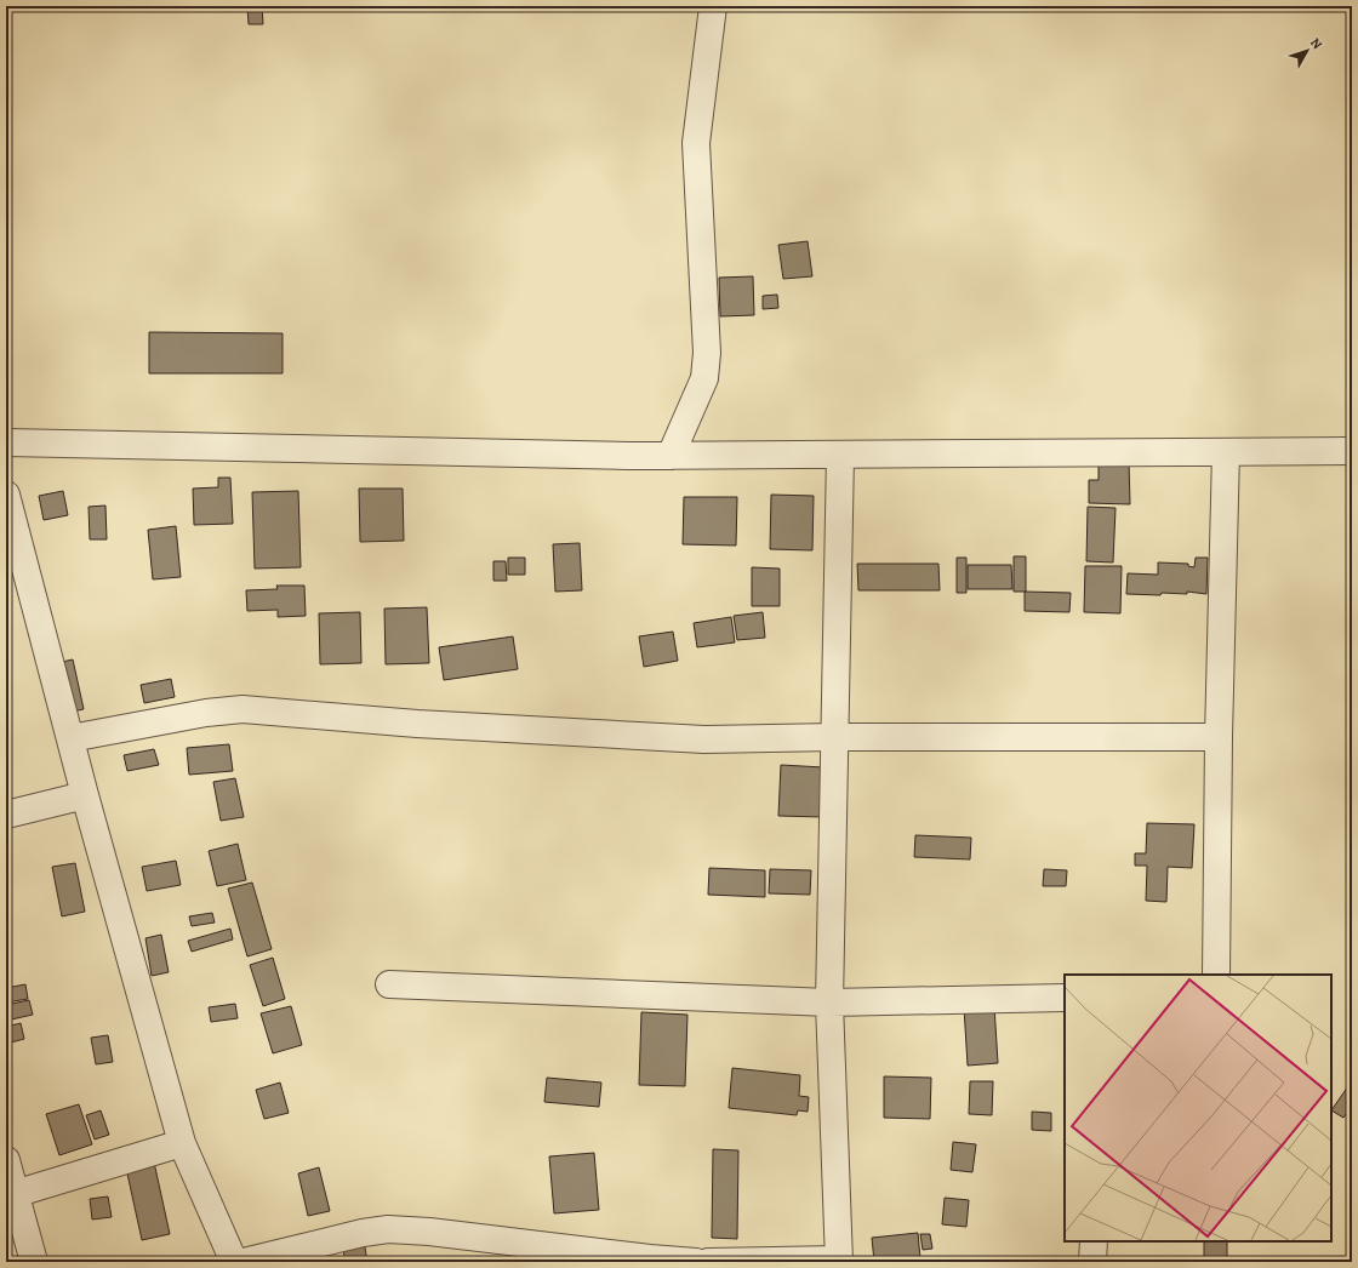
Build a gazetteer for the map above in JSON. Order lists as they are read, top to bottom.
{
  "north": "top right"
}
